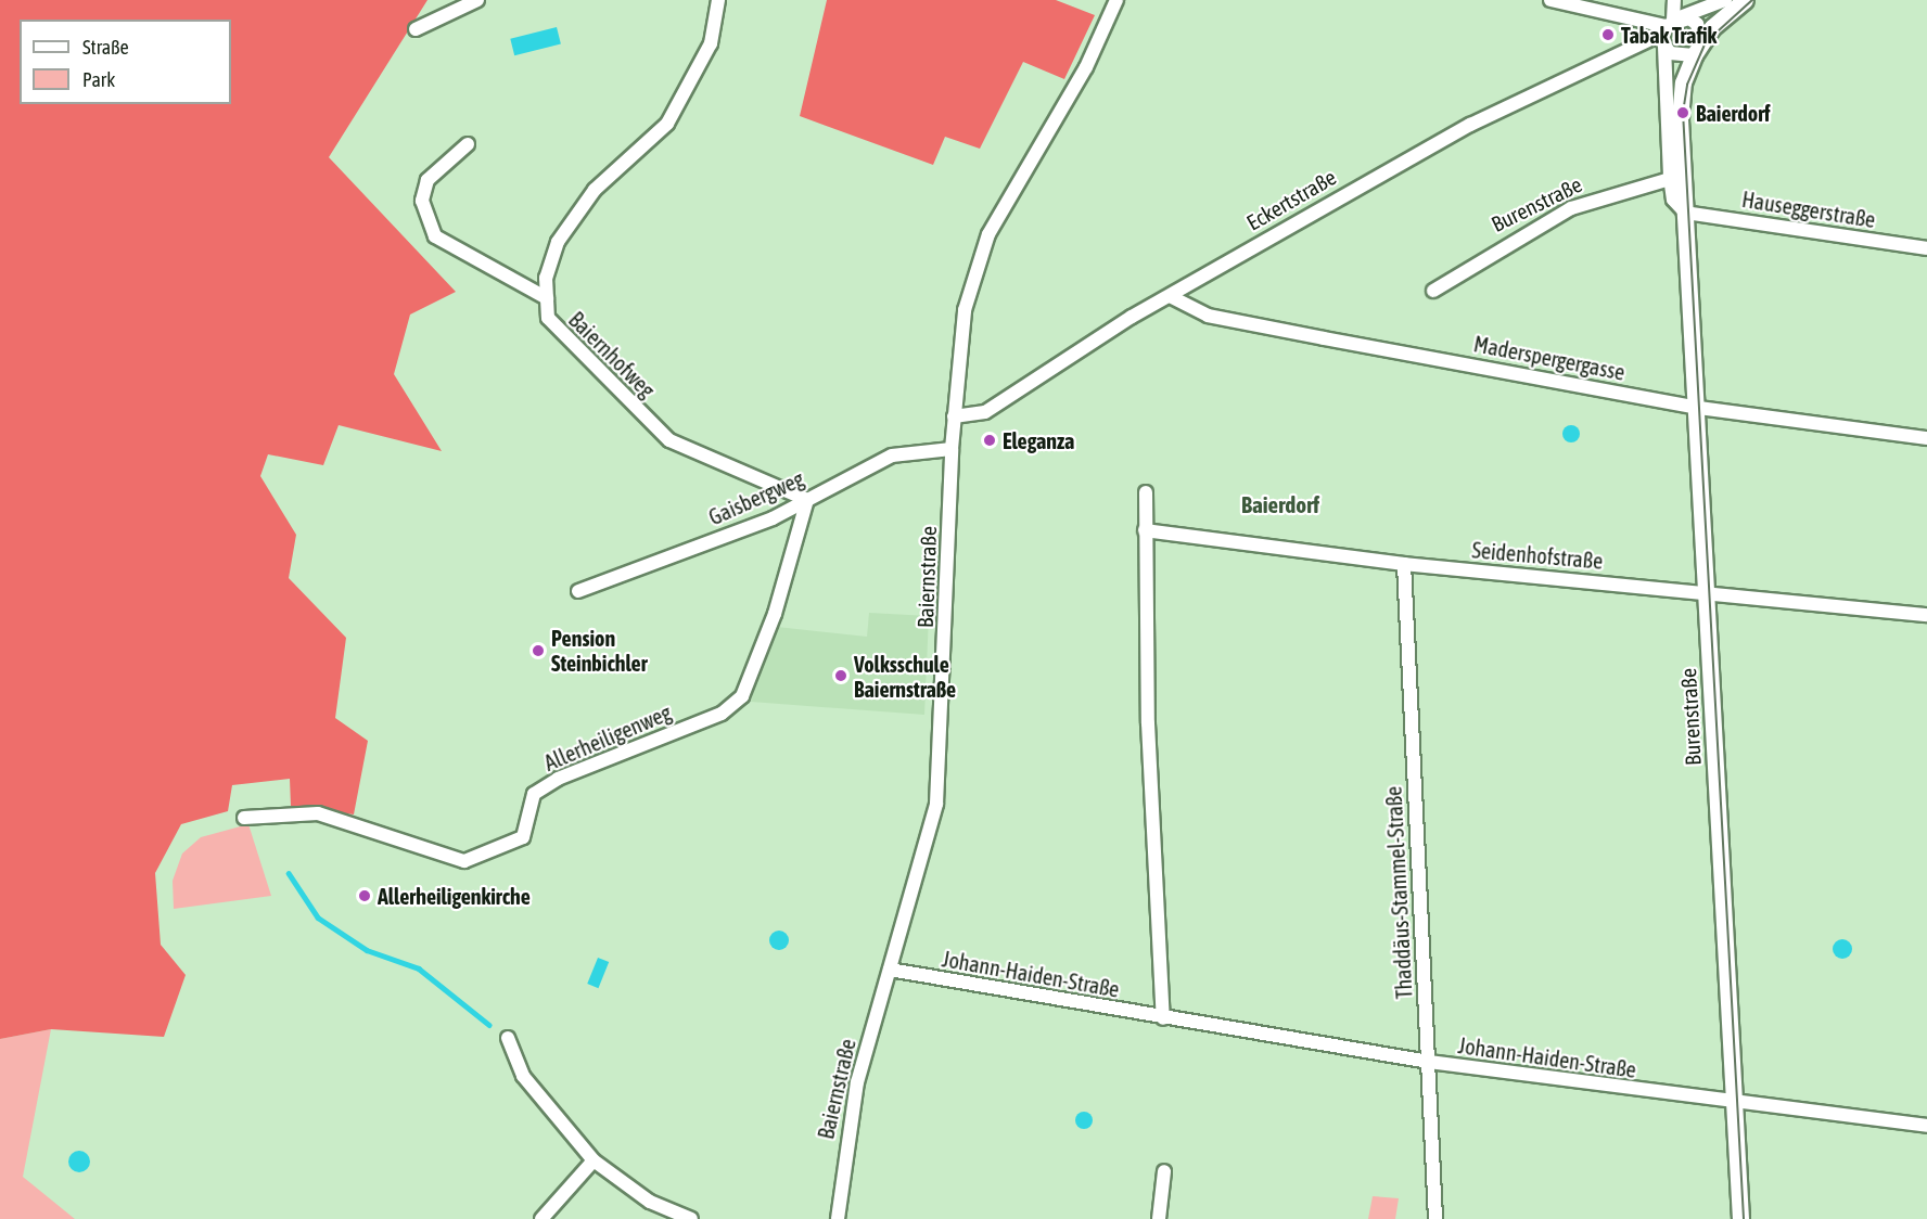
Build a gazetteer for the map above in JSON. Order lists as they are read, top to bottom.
{
  "streets": {
    "street": [
      "Eckertstraße",
      "Burenstraße",
      "Hauseggerstraße",
      "Baiernhofweg",
      "Maderspergergasse",
      "Gaisbergweg",
      "Seidenhofstraße",
      "Baiernstraße",
      "Allerheiligenweg",
      "Thaddäus-Stammel-Straße",
      "Johann-Haiden-Straße"
    ]
  },
  "crossings": [
    ["Eckertstraße", "Burenstraße"],
    ["Eckertstraße", "Maderspergergasse"],
    ["Eckertstraße", "Baiernstraße"],
    ["Burenstraße", "Hauseggerstraße"],
    ["Burenstraße", "Maderspergergasse"],
    ["Burenstraße", "Seidenhofstraße"],
    ["Burenstraße", "Johann-Haiden-Straße"],
    ["Baiernhofweg", "Gaisbergweg"],
    ["Baiernhofweg", "Allerheiligenweg"],
    ["Gaisbergweg", "Baiernstraße"],
    ["Gaisbergweg", "Allerheiligenweg"],
    ["Seidenhofstraße", "Thaddäus-Stammel-Straße"],
    ["Baiernstraße", "Johann-Haiden-Straße"],
    ["Thaddäus-Stammel-Straße", "Johann-Haiden-Straße"]
  ],
  "districts": ["Baierdorf"],
  "places": [
    "Tabak Trafik",
    "Baierdorf",
    "Eleganza",
    "Pension Steinbichler",
    "Volksschule Baiernstraße",
    "Allerheiligenkirche"
  ],
  "legend": ["Straße", "Park"]
}
